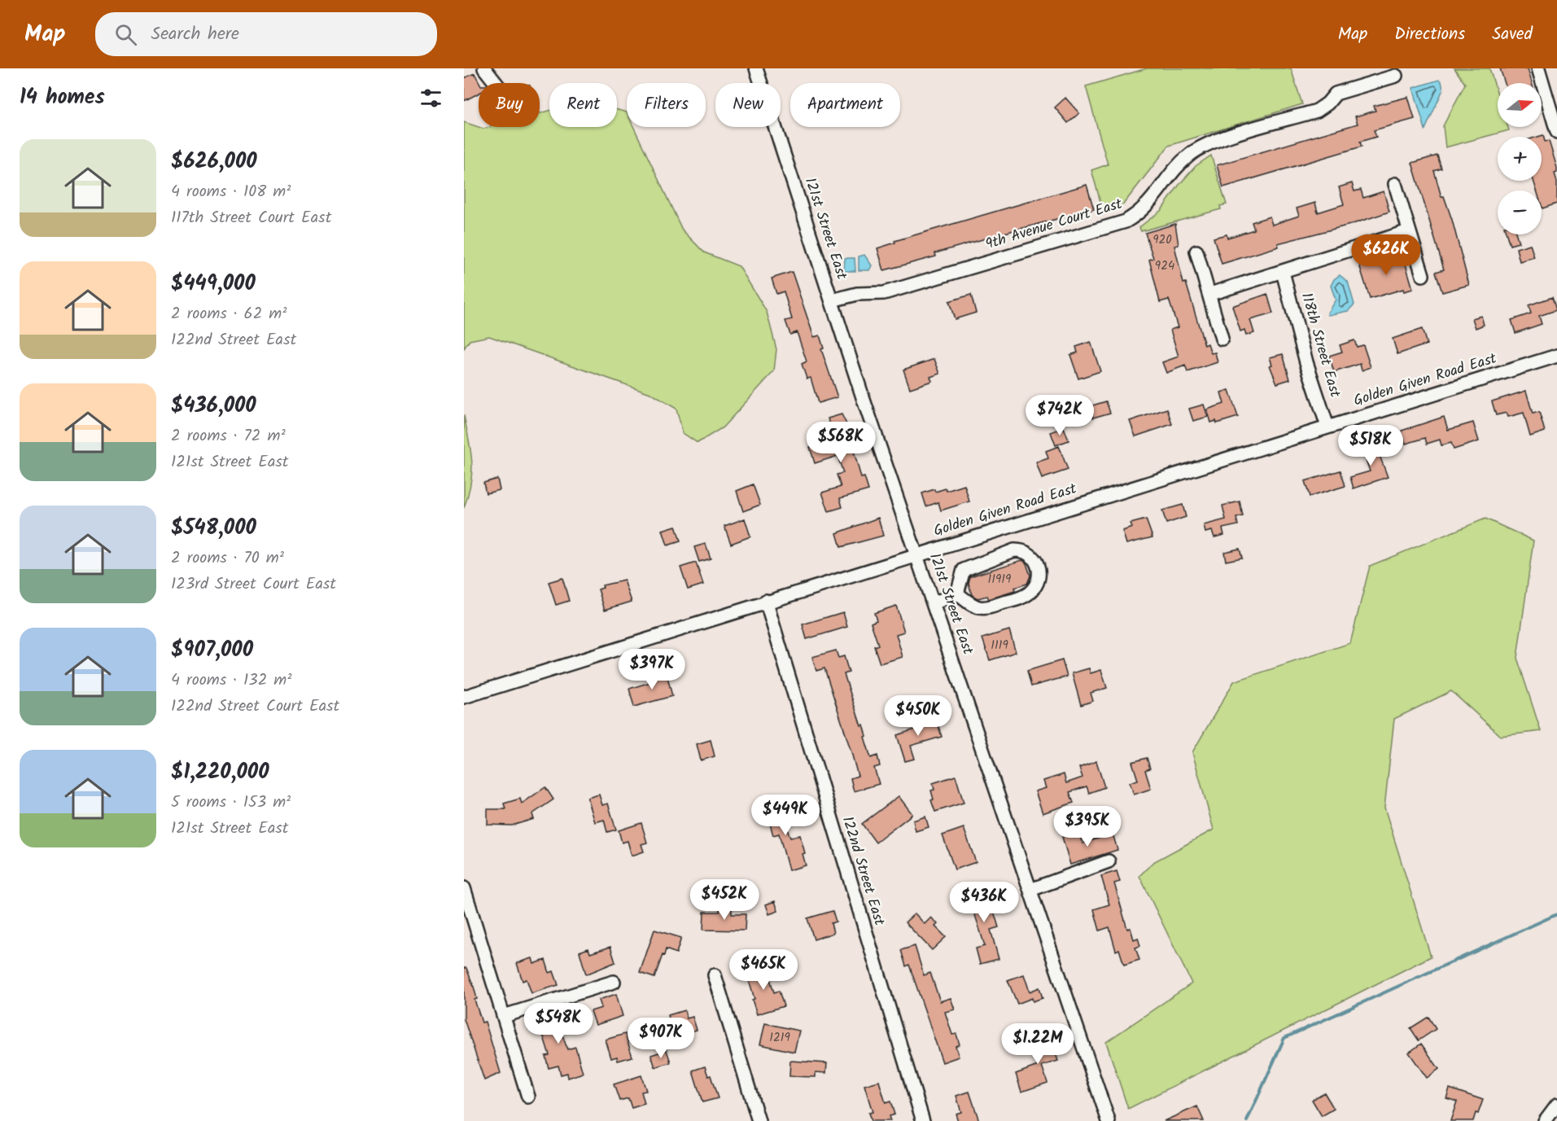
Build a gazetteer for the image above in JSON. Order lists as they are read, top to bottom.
{
  "streets": {
    "street": [
      "9th Avenue Court East",
      "121st Street East",
      "118th Street East",
      "Golden Given Road East",
      "122nd Street East"
    ]
  },
  "crossings": [
    ["9th Avenue Court East", "121st Street East"],
    ["121st Street East", "Golden Given Road East"],
    ["118th Street East", "Golden Given Road East"],
    ["Golden Given Road East", "122nd Street East"]
  ],
  "house_numbers": [
    "920",
    "924",
    "11919",
    "1119",
    "1219"
  ],
  "north": "right",
  "page": {
    "header": "Map",
    "search": "Search here",
    "nav": ["Map", "Directions", "Saved"],
    "heading": "14 homes",
    "map_buttons": ["+", "−"],
    "chip": [
      "Buy",
      "Rent",
      "Filters",
      "New",
      "Apartment"
    ],
    "list": [
      {
        "name": "$626,000",
        "note": "4 rooms · 108 m² · 117th Street Court East"
      },
      {
        "name": "$449,000",
        "note": "2 rooms · 62 m² · 122nd Street East"
      },
      {
        "name": "$436,000",
        "note": "2 rooms · 72 m² · 121st Street East"
      },
      {
        "name": "$548,000",
        "note": "2 rooms · 70 m² · 123rd Street Court East"
      },
      {
        "name": "$907,000",
        "note": "4 rooms · 132 m² · 122nd Street Court East"
      },
      {
        "name": "$1,220,000",
        "note": "5 rooms · 153 m² · 121st Street East"
      }
    ],
    "price": [
      "$626K",
      "$742K",
      "$568K",
      "$518K",
      "$397K",
      "$450K",
      "$449K",
      "$395K",
      "$452K",
      "$436K",
      "$465K",
      "$548K",
      "$907K",
      "$1.22M"
    ]
  }
}
